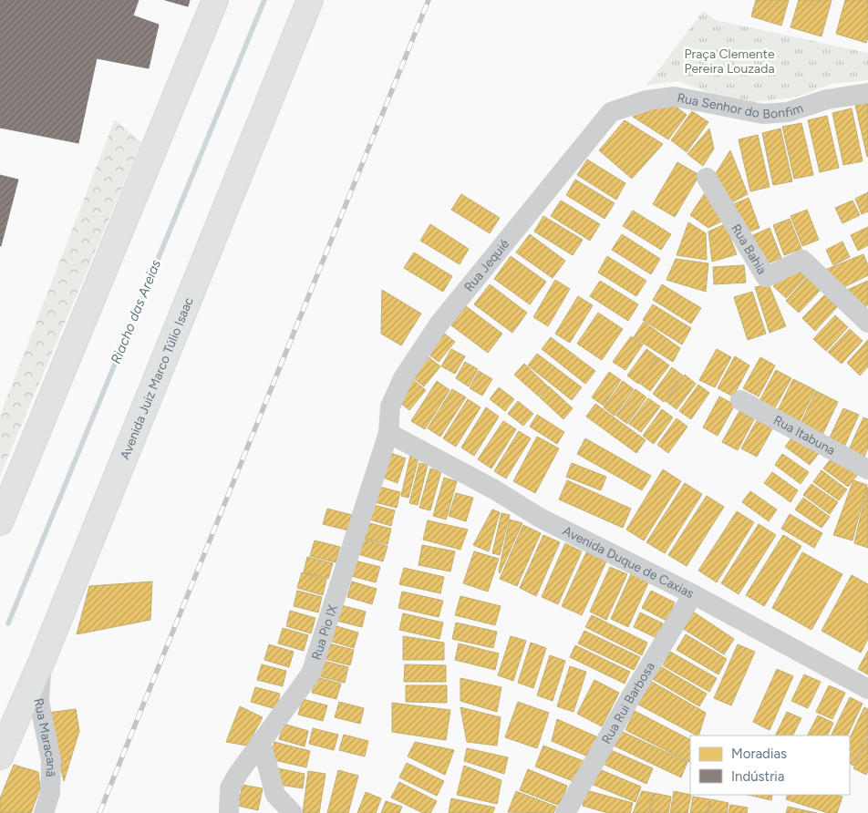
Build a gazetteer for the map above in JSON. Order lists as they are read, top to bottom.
{
  "streets": {
    "main road": ["Avenida Juiz Marco Túlio Isaac"],
    "street": [
      "Rua Senhor do Bonfim",
      "Rua Bahia",
      "Rua Jequié",
      "Rua Itabuna",
      "Avenida Duque de Caxias",
      "Rua Pio IX",
      "Rua Rui Barbosa",
      "Rua Maracanã"
    ]
  },
  "crossings": [
    ["Rua Senhor do Bonfim", "Rua Jequié"],
    ["Rua Jequié", "Avenida Duque de Caxias"],
    ["Rua Jequié", "Rua Pio IX"],
    ["Avenida Juiz Marco Túlio Isaac", "Rua Maracanã"],
    ["Avenida Duque de Caxias", "Rua Pio IX"],
    ["Avenida Duque de Caxias", "Rua Rui Barbosa"]
  ],
  "water": ["Riacho das Areias"],
  "parks": ["Praça Clemente Pereira Louzada"],
  "legend": ["Moradias", "Indústria"]
}
